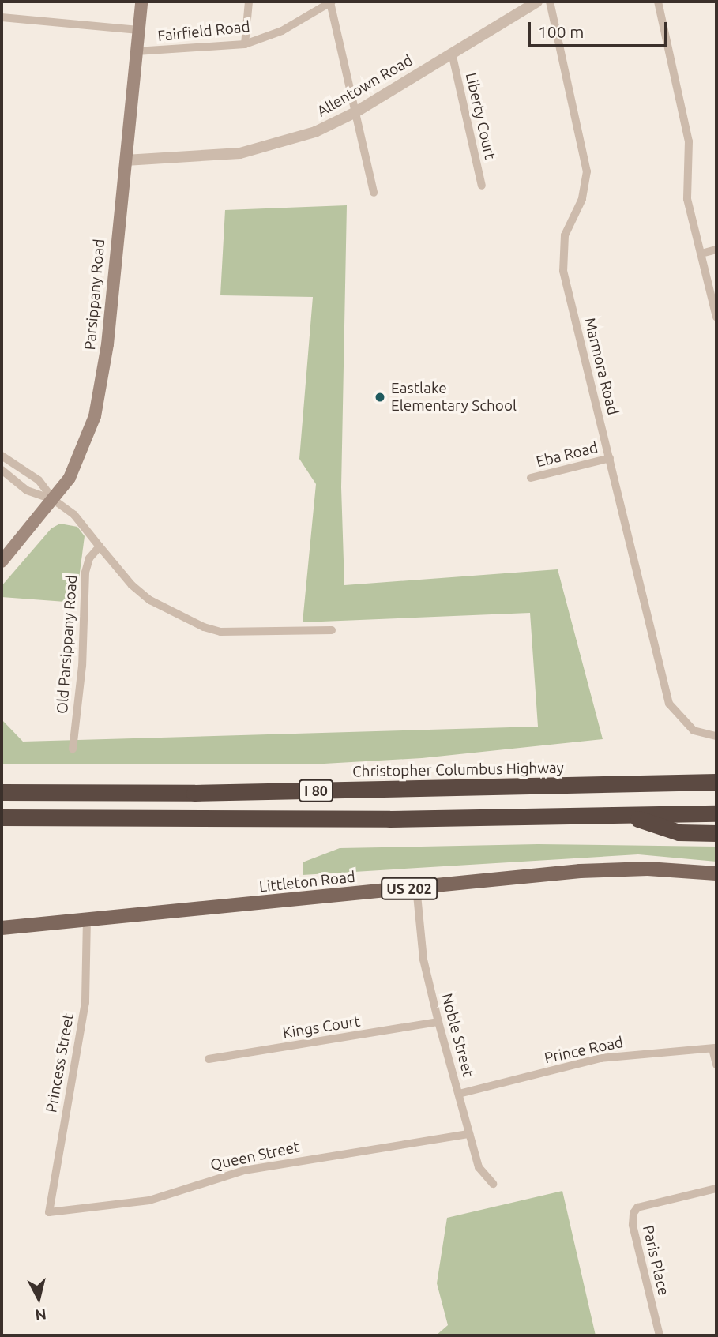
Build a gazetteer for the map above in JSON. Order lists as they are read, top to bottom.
{
  "streets": {
    "highway": ["Christopher Columbus Highway", "I 80"],
    "main road": ["Parsippany Road", "Littleton Road", "US 202"],
    "street": [
      "Fairfield Road",
      "Allentown Road",
      "Liberty Court",
      "Marmora Road",
      "Eba Road",
      "Old Parsippany Road",
      "Kings Court",
      "Noble Street",
      "Prince Road",
      "Princess Street",
      "Queen Street",
      "Paris Place"
    ]
  },
  "crossings": [
    ["Fairfield Road", "Parsippany Road"],
    ["Allentown Road", "Liberty Court"],
    ["Allentown Road", "Parsippany Road"],
    ["Marmora Road", "Eba Road"],
    ["Littleton Road", "Noble Street"],
    ["Littleton Road", "Princess Street"],
    ["Kings Court", "Noble Street"],
    ["Noble Street", "Prince Road"],
    ["Noble Street", "Queen Street"],
    ["Princess Street", "Queen Street"]
  ],
  "places": ["Eastlake Elementary School"],
  "scale_bar": "100 m",
  "north": "bottom"
}
